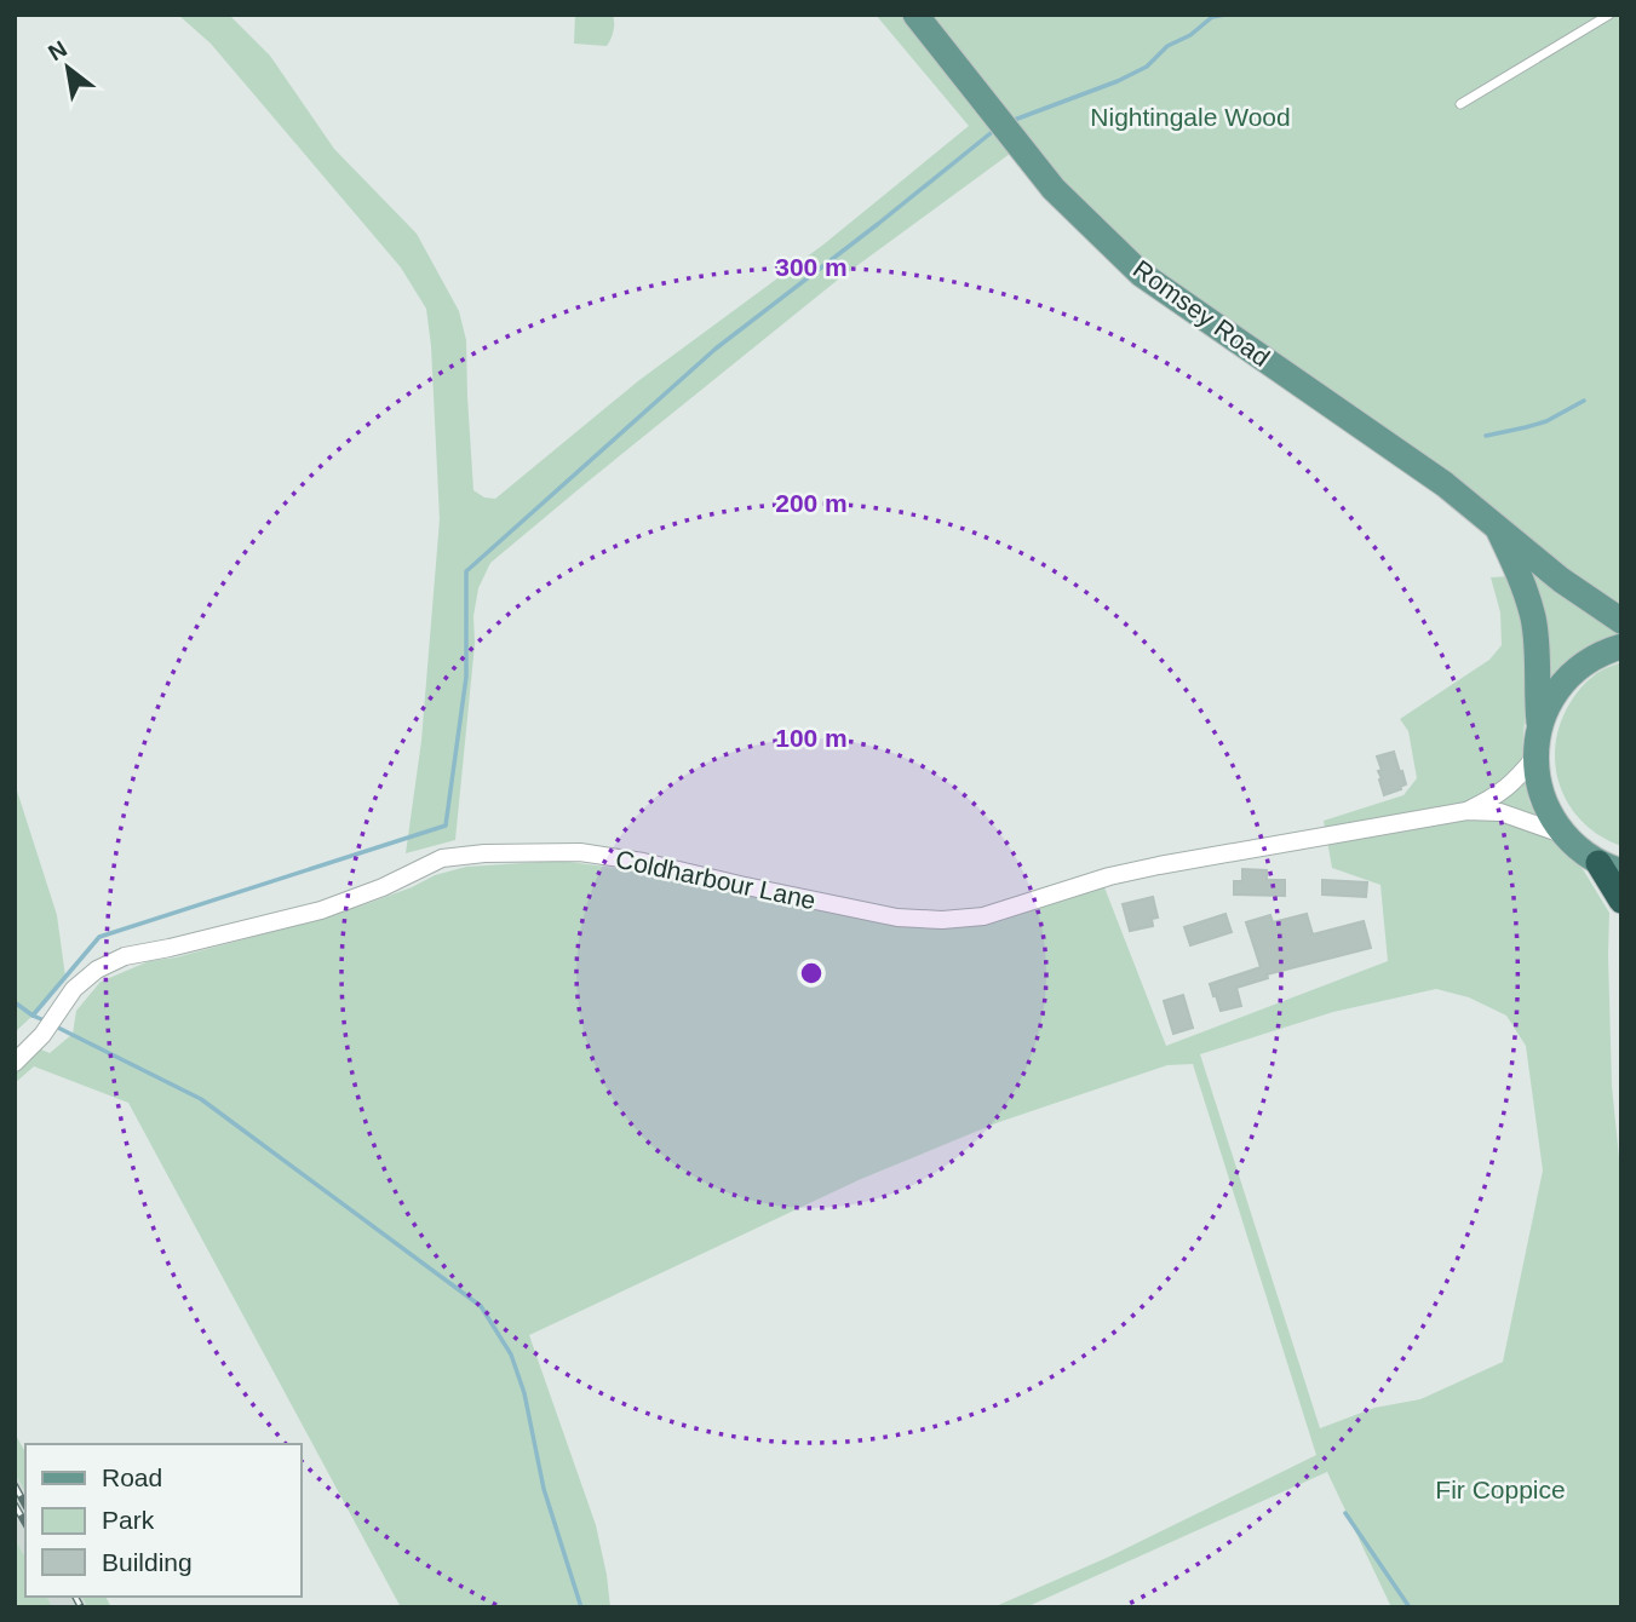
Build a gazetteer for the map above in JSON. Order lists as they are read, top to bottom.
{
  "streets": {
    "main road": ["Romsey Road"],
    "street": ["Coldharbour Lane"]
  },
  "parks": ["Nightingale Wood", "Fir Coppice"],
  "legend": ["Road", "Park", "Building"],
  "north": "top left",
  "rings": ["300 m", "200 m", "100 m"]
}
